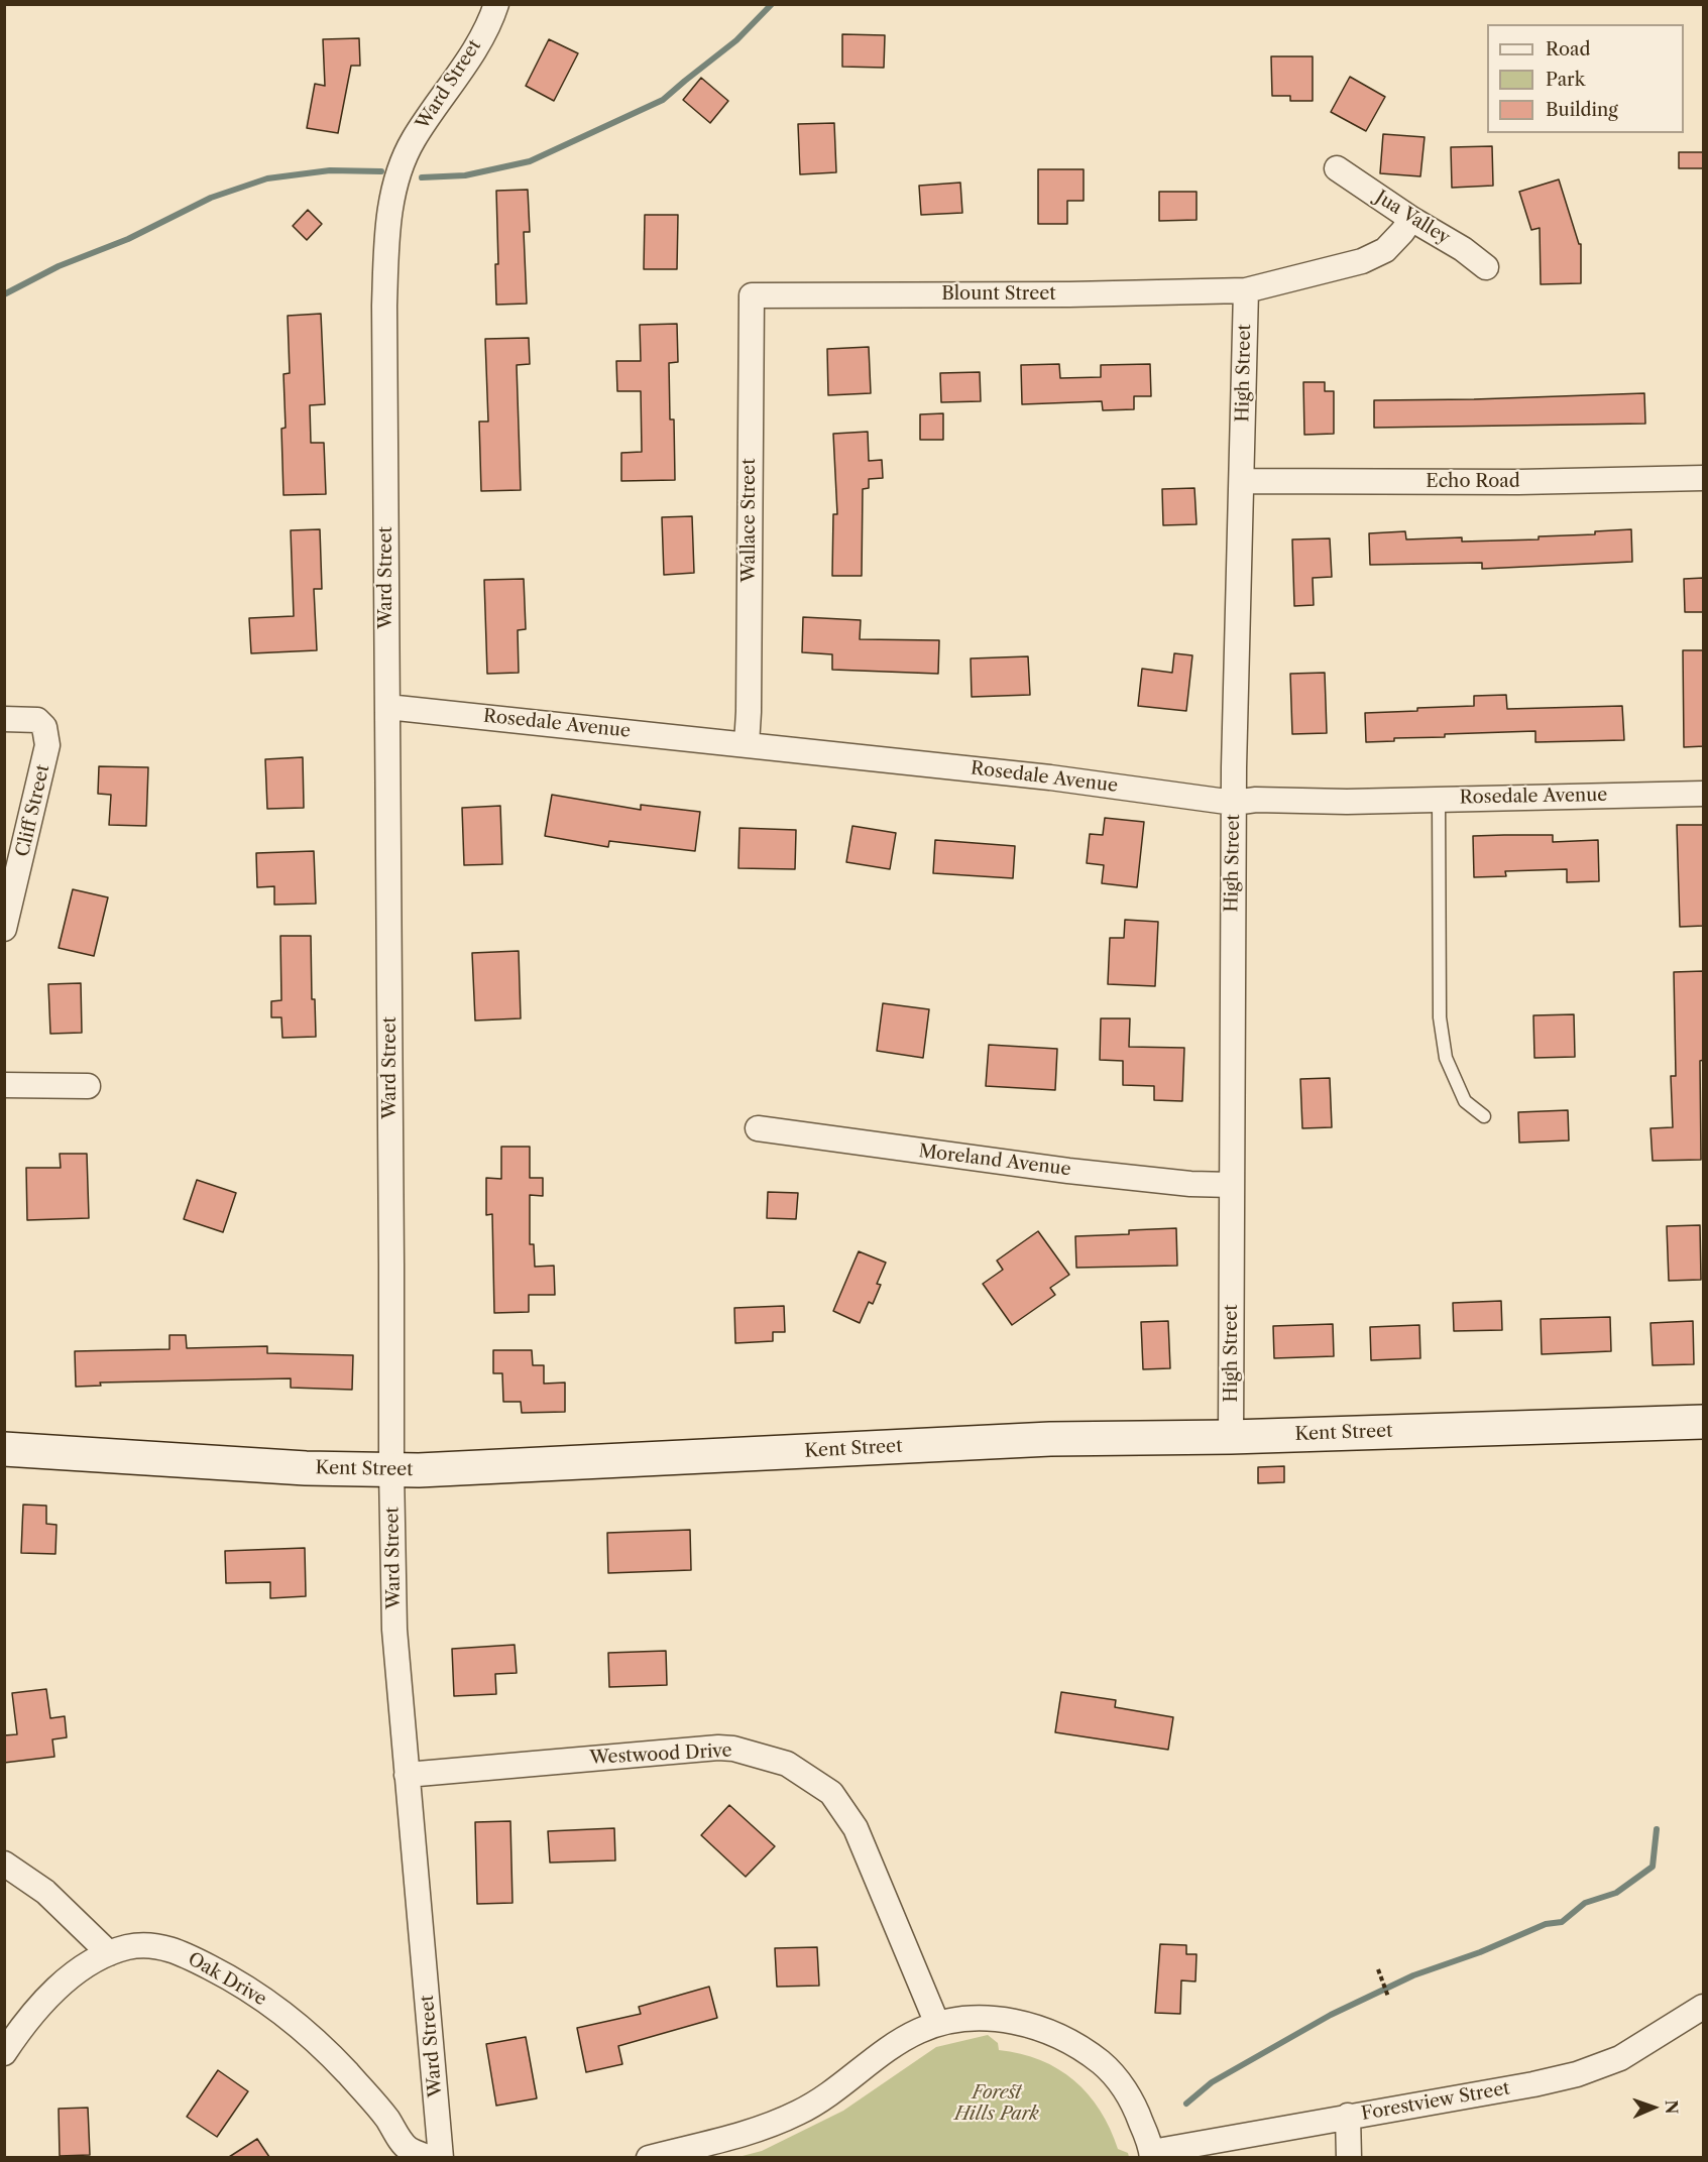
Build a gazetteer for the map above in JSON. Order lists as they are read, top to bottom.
{
  "streets": {
    "street": [
      "Ward Street",
      "Jua Valley",
      "Blount Street",
      "High Street",
      "Echo Road",
      "Wallace Street",
      "Rosedale Avenue",
      "Cliff Street",
      "Moreland Avenue",
      "Kent Street",
      "Westwood Drive",
      "Oak Drive",
      "Forestview Street"
    ]
  },
  "crossings": [
    ["Ward Street", "Rosedale Avenue"],
    ["Ward Street", "Kent Street"],
    ["Ward Street", "Westwood Drive"],
    ["Jua Valley", "Blount Street"],
    ["Blount Street", "High Street"],
    ["Blount Street", "Wallace Street"],
    ["High Street", "Echo Road"],
    ["High Street", "Rosedale Avenue"],
    ["High Street", "Moreland Avenue"],
    ["High Street", "Kent Street"],
    ["Wallace Street", "Rosedale Avenue"]
  ],
  "parks": ["Forest Hills Park"],
  "legend": ["Road", "Park", "Building"],
  "north": "right"
}
